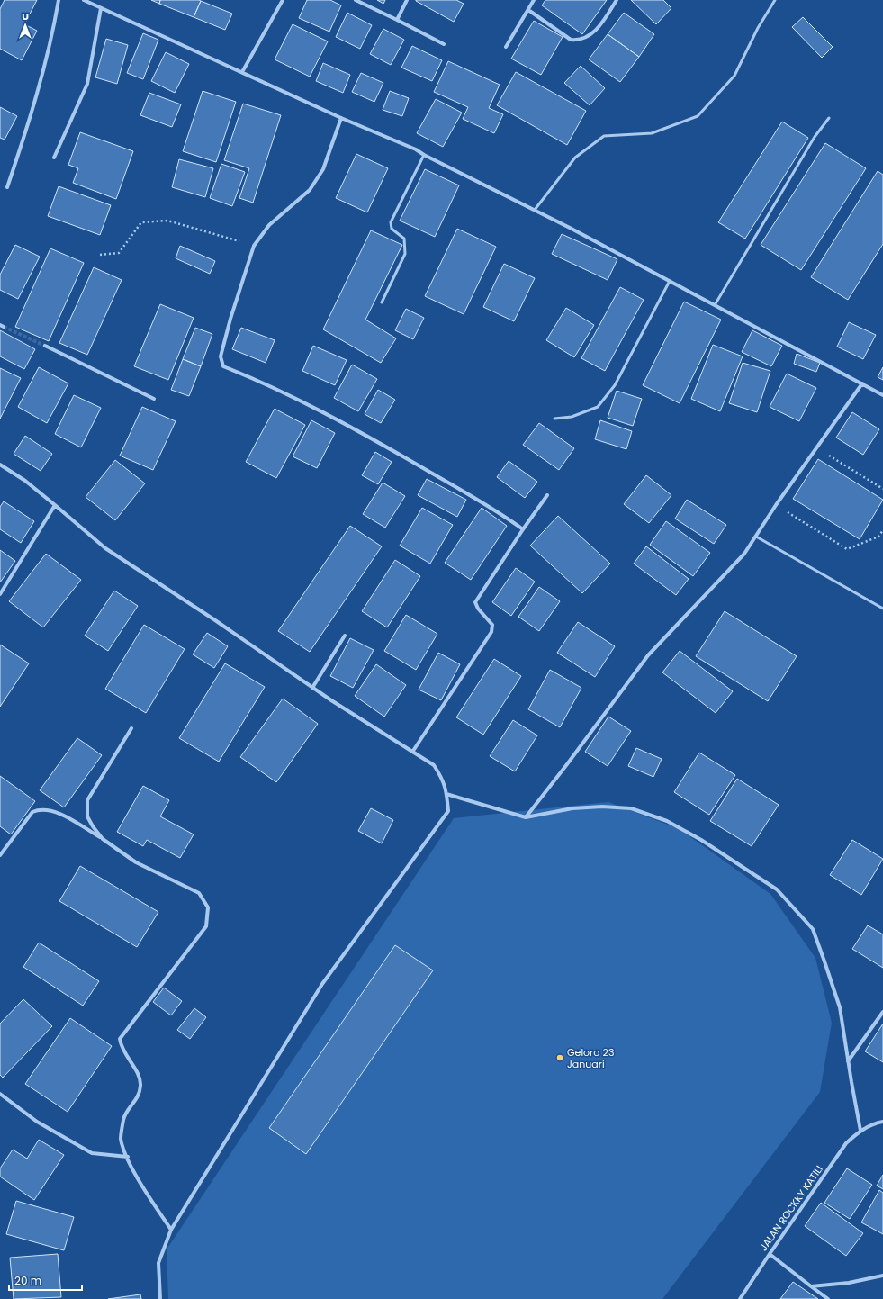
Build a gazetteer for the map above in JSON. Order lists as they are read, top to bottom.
{
  "streets": {
    "street": ["JALAN ROCKKY KATILI"]
  },
  "places": ["Gelora 23 Januari"],
  "scale_bar": "20 m",
  "north": "top"
}
